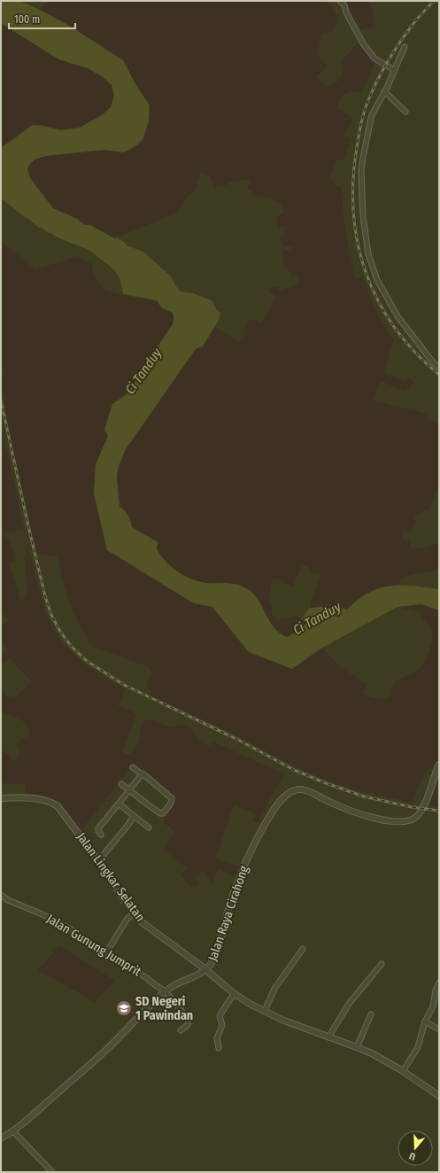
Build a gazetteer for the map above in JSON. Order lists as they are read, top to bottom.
{
  "streets": {
    "street": ["Jalan Lingkar Selatan", "Jalan Raya Cirahong", "Jalan Gunung Jumprit"]
  },
  "crossings": [
    ["Jalan Lingkar Selatan", "Jalan Raya Cirahong"],
    ["Jalan Raya Cirahong", "Jalan Gunung Jumprit"]
  ],
  "water": ["Ci Tanduy"],
  "places": {
    "school or university": ["SD Negeri 1 Pawindan"]
  },
  "scale_bar": "100 m",
  "north": "bottom"
}
